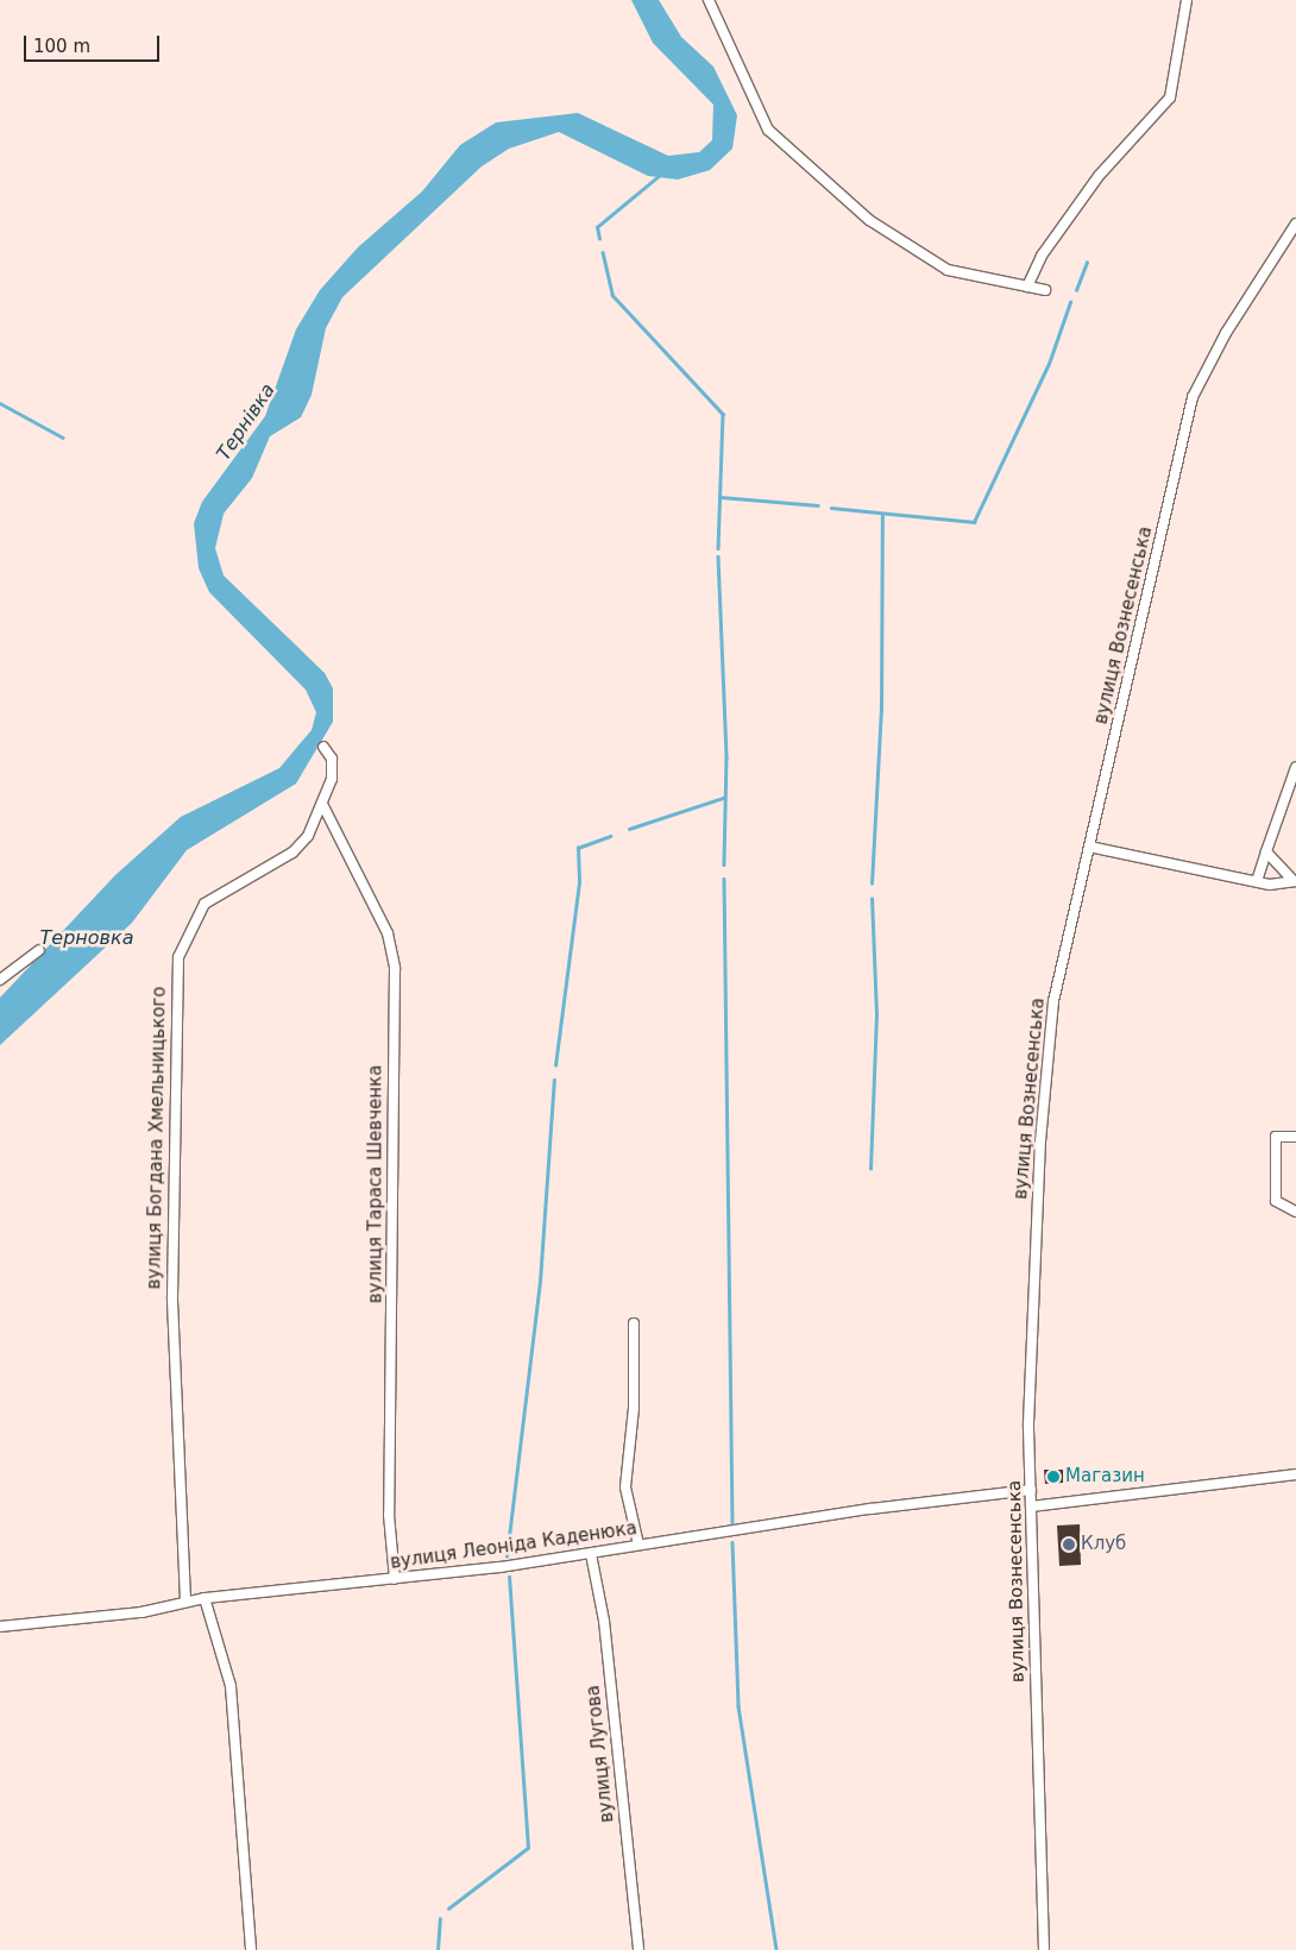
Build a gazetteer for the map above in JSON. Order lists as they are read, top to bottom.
{
  "streets": {
    "street": [
      "вулиця Вознесенська",
      "вулиця Богдана Хмельницького",
      "вулиця Тараса Шевченка",
      "вулиця Леоніда Каденюка",
      "вулиця Лугова"
    ]
  },
  "crossings": [
    ["вулиця Вознесенська", "вулиця Леоніда Каденюка"],
    ["вулиця Богдана Хмельницького", "вулиця Тараса Шевченка"],
    ["вулиця Богдана Хмельницького", "вулиця Леоніда Каденюка"],
    ["вулиця Тараса Шевченка", "вулиця Леоніда Каденюка"],
    ["вулиця Леоніда Каденюка", "вулиця Лугова"]
  ],
  "water": ["Тернівка", "Терновка"],
  "places": ["Магазин", "Клуб"],
  "scale_bar": "100 m"
}
